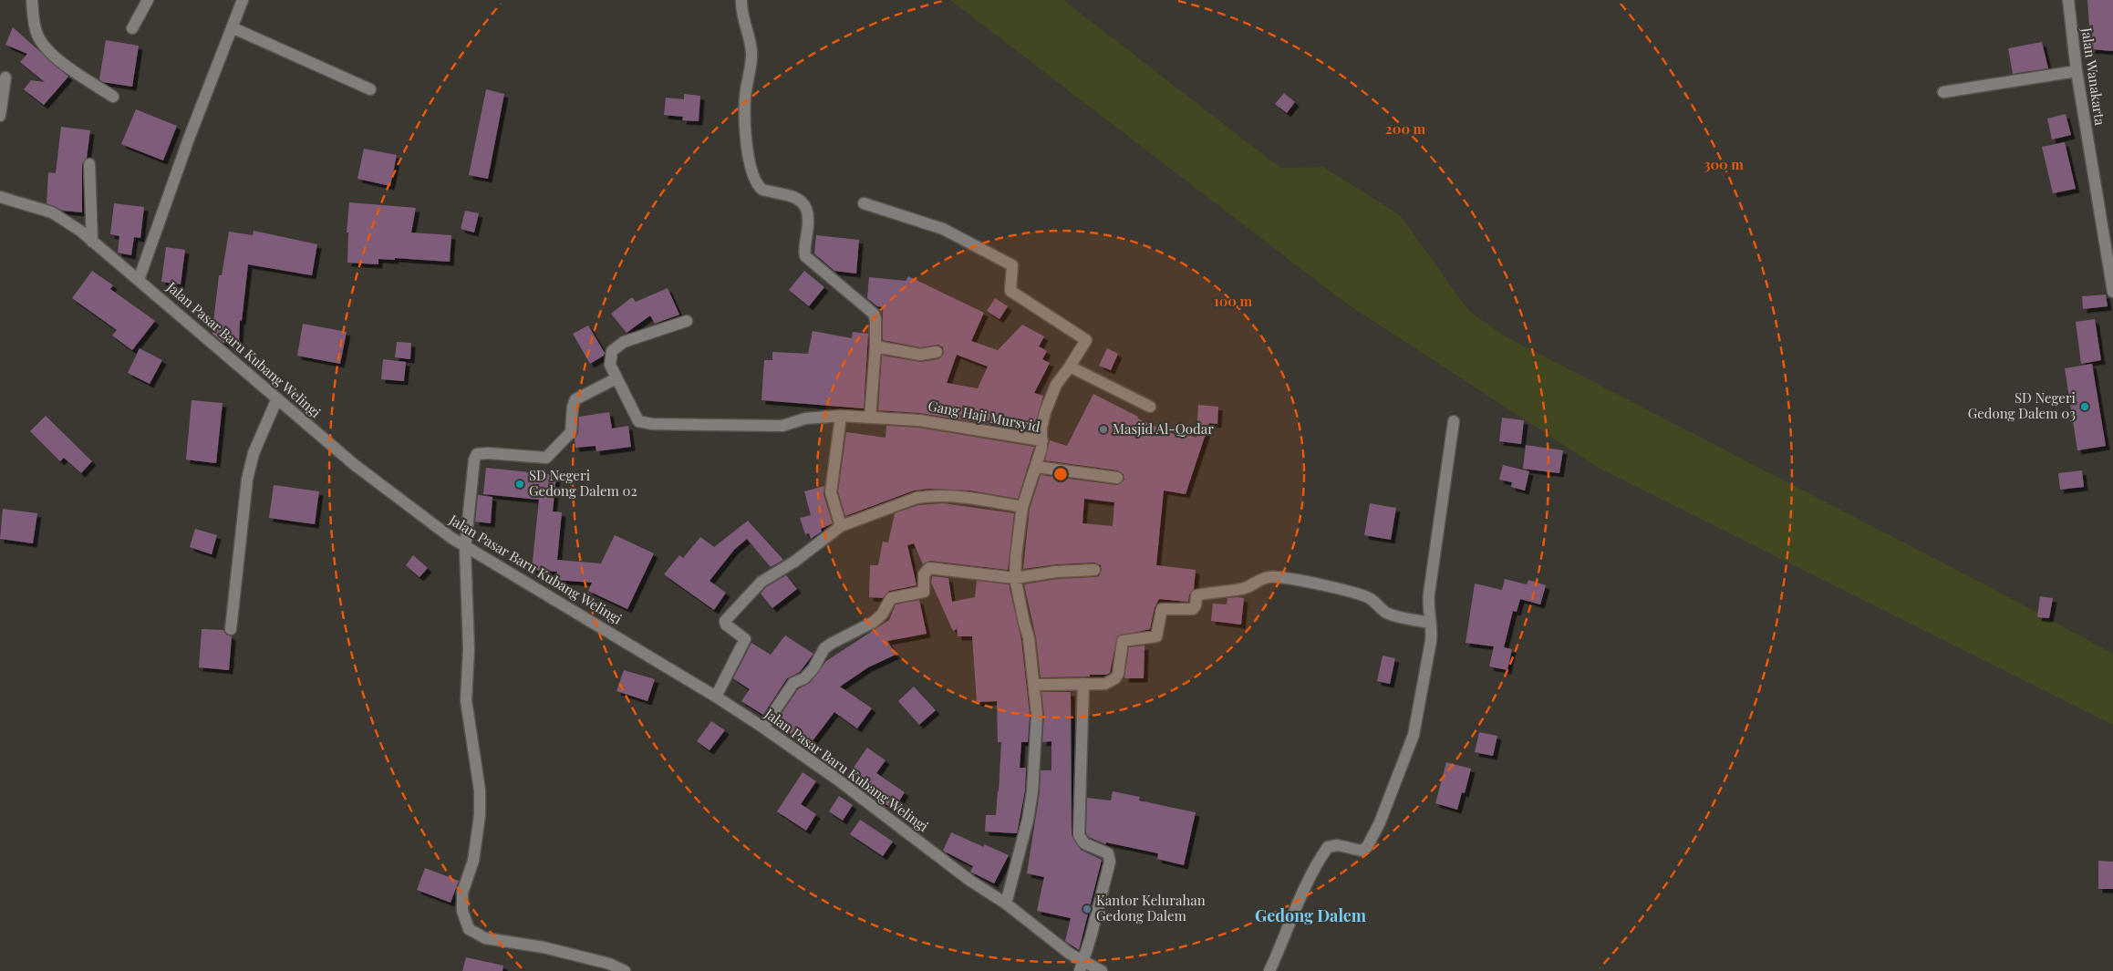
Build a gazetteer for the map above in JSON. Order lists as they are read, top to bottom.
{
  "streets": {
    "street": ["Jalan Wanakarta", "Jalan Pasar Baru Kubang Welingi", "Gang Haji Mursyid"]
  },
  "crossings": [
    ["Jalan Pasar Baru Kubang Welingi", "Gang Haji Mursyid"]
  ],
  "districts": ["Gedong Dalem"],
  "places": [
    "SD Negeri Gedong Dalem 03",
    "Masjid Al-Qodar",
    "SD Negeri Gedong Dalem 02",
    "Kantor Kelurahan Gedong Dalem"
  ],
  "rings": ["200 m", "300 m", "100 m"]
}
